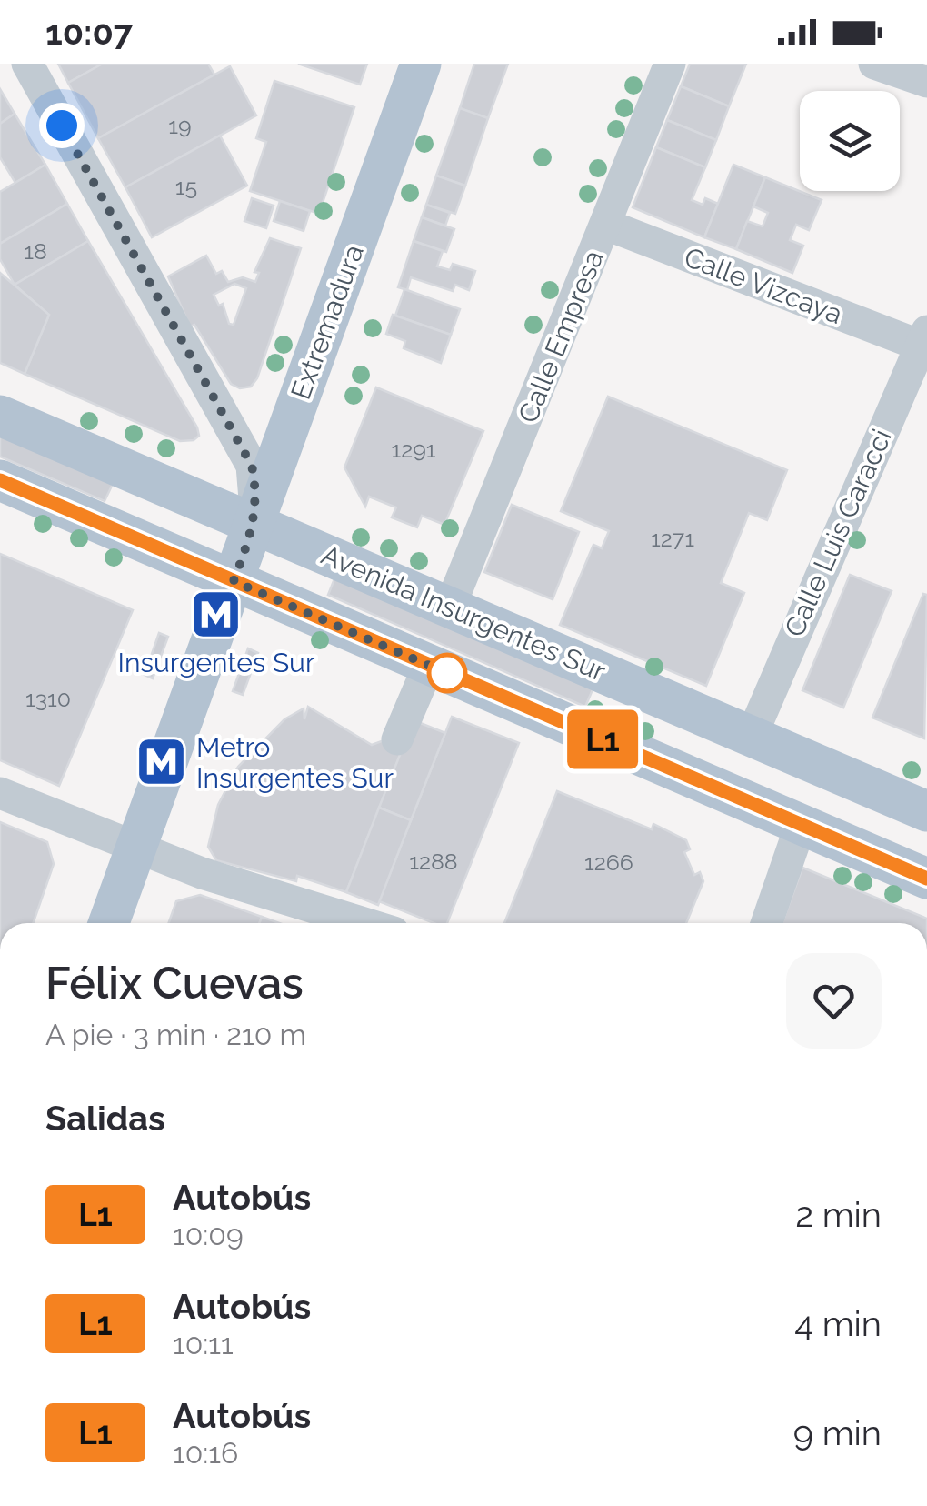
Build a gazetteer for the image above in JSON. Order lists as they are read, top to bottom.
{
  "streets": {
    "main road": ["Extremadura", "Avenida Insurgentes Sur"],
    "street": ["Calle Vizcaya", "Calle Empresa", "Calle Luis Caracci"]
  },
  "crossings": [
    ["Calle Vizcaya", "Calle Empresa"],
    ["Calle Vizcaya", "Calle Luis Caracci"],
    ["Extremadura", "Avenida Insurgentes Sur"],
    ["Calle Empresa", "Avenida Insurgentes Sur"],
    ["Calle Luis Caracci", "Avenida Insurgentes Sur"]
  ],
  "places": {
    "metro station": ["Insurgentes Sur", "Metro Insurgentes Sur"]
  },
  "lines": ["bus line L1"],
  "house_numbers": [
    "19",
    "15",
    "18",
    "1291",
    "1271",
    "1310",
    "1288",
    "1266"
  ],
  "page": {
    "status": "10:07",
    "on_map": "L1",
    "heading": [
      ["Félix Cuevas", "A pie · 3 min · 210 m"],
      "Salidas"
    ],
    "list": [
      {
        "mark": "L1",
        "name": "Autobús",
        "note": "10:09",
        "value": "2 min"
      },
      {
        "mark": "L1",
        "name": "Autobús",
        "note": "10:11",
        "value": "4 min"
      },
      {
        "mark": "L1",
        "name": "Autobús",
        "note": "10:16",
        "value": "9 min"
      }
    ]
  }
}
